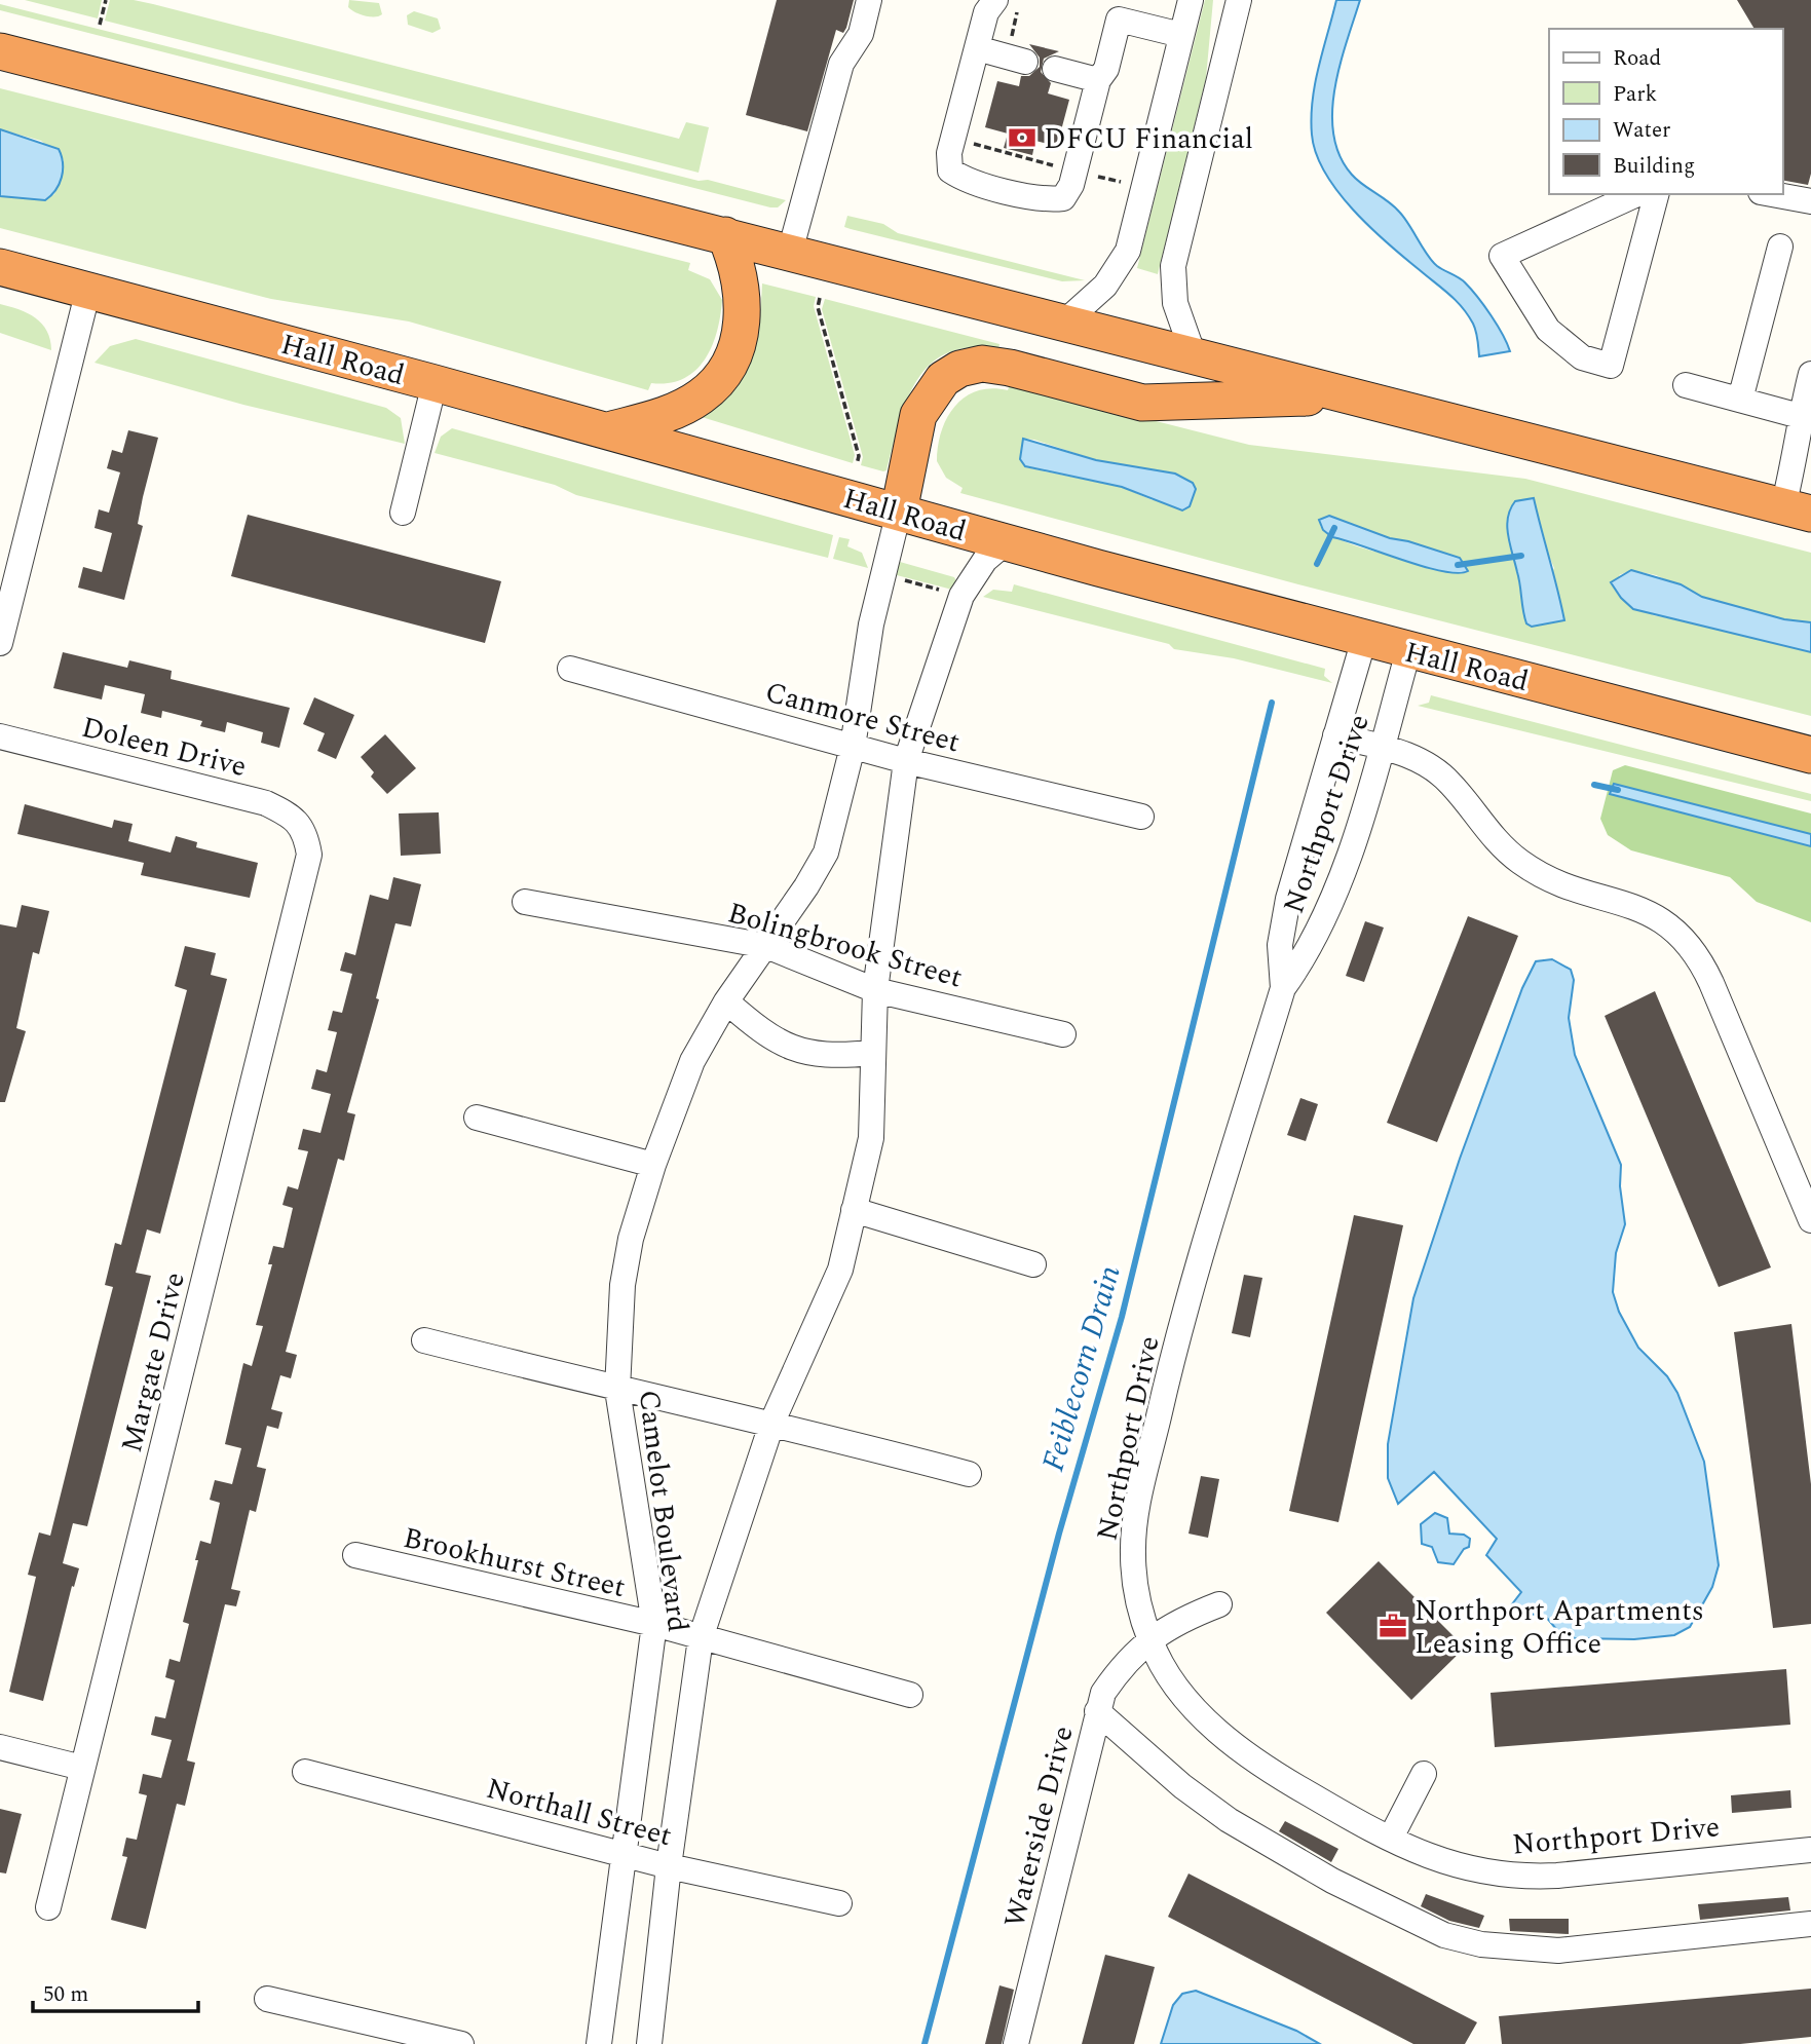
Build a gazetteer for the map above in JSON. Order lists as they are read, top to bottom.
{
  "streets": {
    "highway": ["Hall Road"],
    "street": [
      "Canmore Street",
      "Doleen Drive",
      "Northport Drive",
      "Bolingbrook Street",
      "Margate Drive",
      "Camelot Boulevard",
      "Brookhurst Street",
      "Northall Street",
      "Waterside Drive"
    ]
  },
  "crossings": [
    ["Hall Road", "Northport Drive"],
    ["Hall Road", "Camelot Boulevard"],
    ["Canmore Street", "Camelot Boulevard"],
    ["Doleen Drive", "Margate Drive"],
    ["Northport Drive", "Waterside Drive"],
    ["Bolingbrook Street", "Camelot Boulevard"],
    ["Camelot Boulevard", "Brookhurst Street"],
    ["Camelot Boulevard", "Northall Street"]
  ],
  "water": ["Feiblecorn Drain"],
  "places": {
    "bank": ["DFCU Financial"],
    "office": ["Northport Apartments Leasing Office"]
  },
  "legend": [
    "Road",
    "Park",
    "Water",
    "Building"
  ],
  "scale_bar": "50 m"
}
